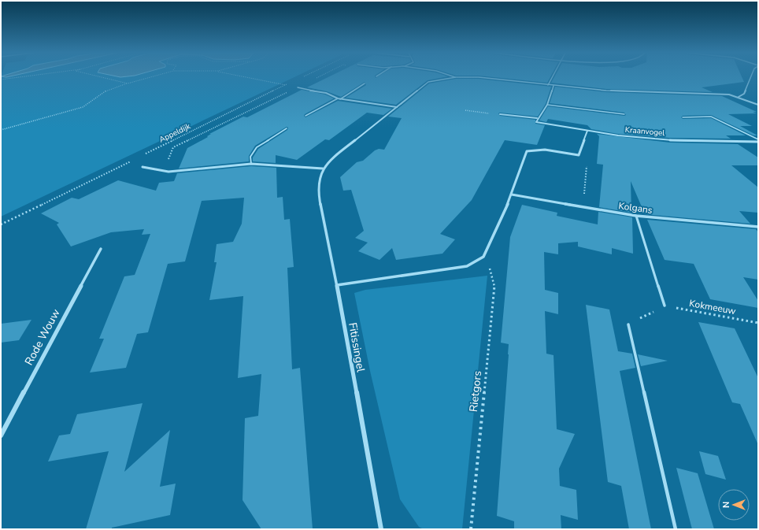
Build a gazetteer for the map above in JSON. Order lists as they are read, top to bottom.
{
  "streets": {
    "street": [
      "Kraanvogel",
      "Kolgans",
      "Rode Wouw",
      "Fitissingel"
    ],
    "path": ["Appeldijk", "Kokmeeuw", "Rietgors"]
  },
  "north": "left"
}
